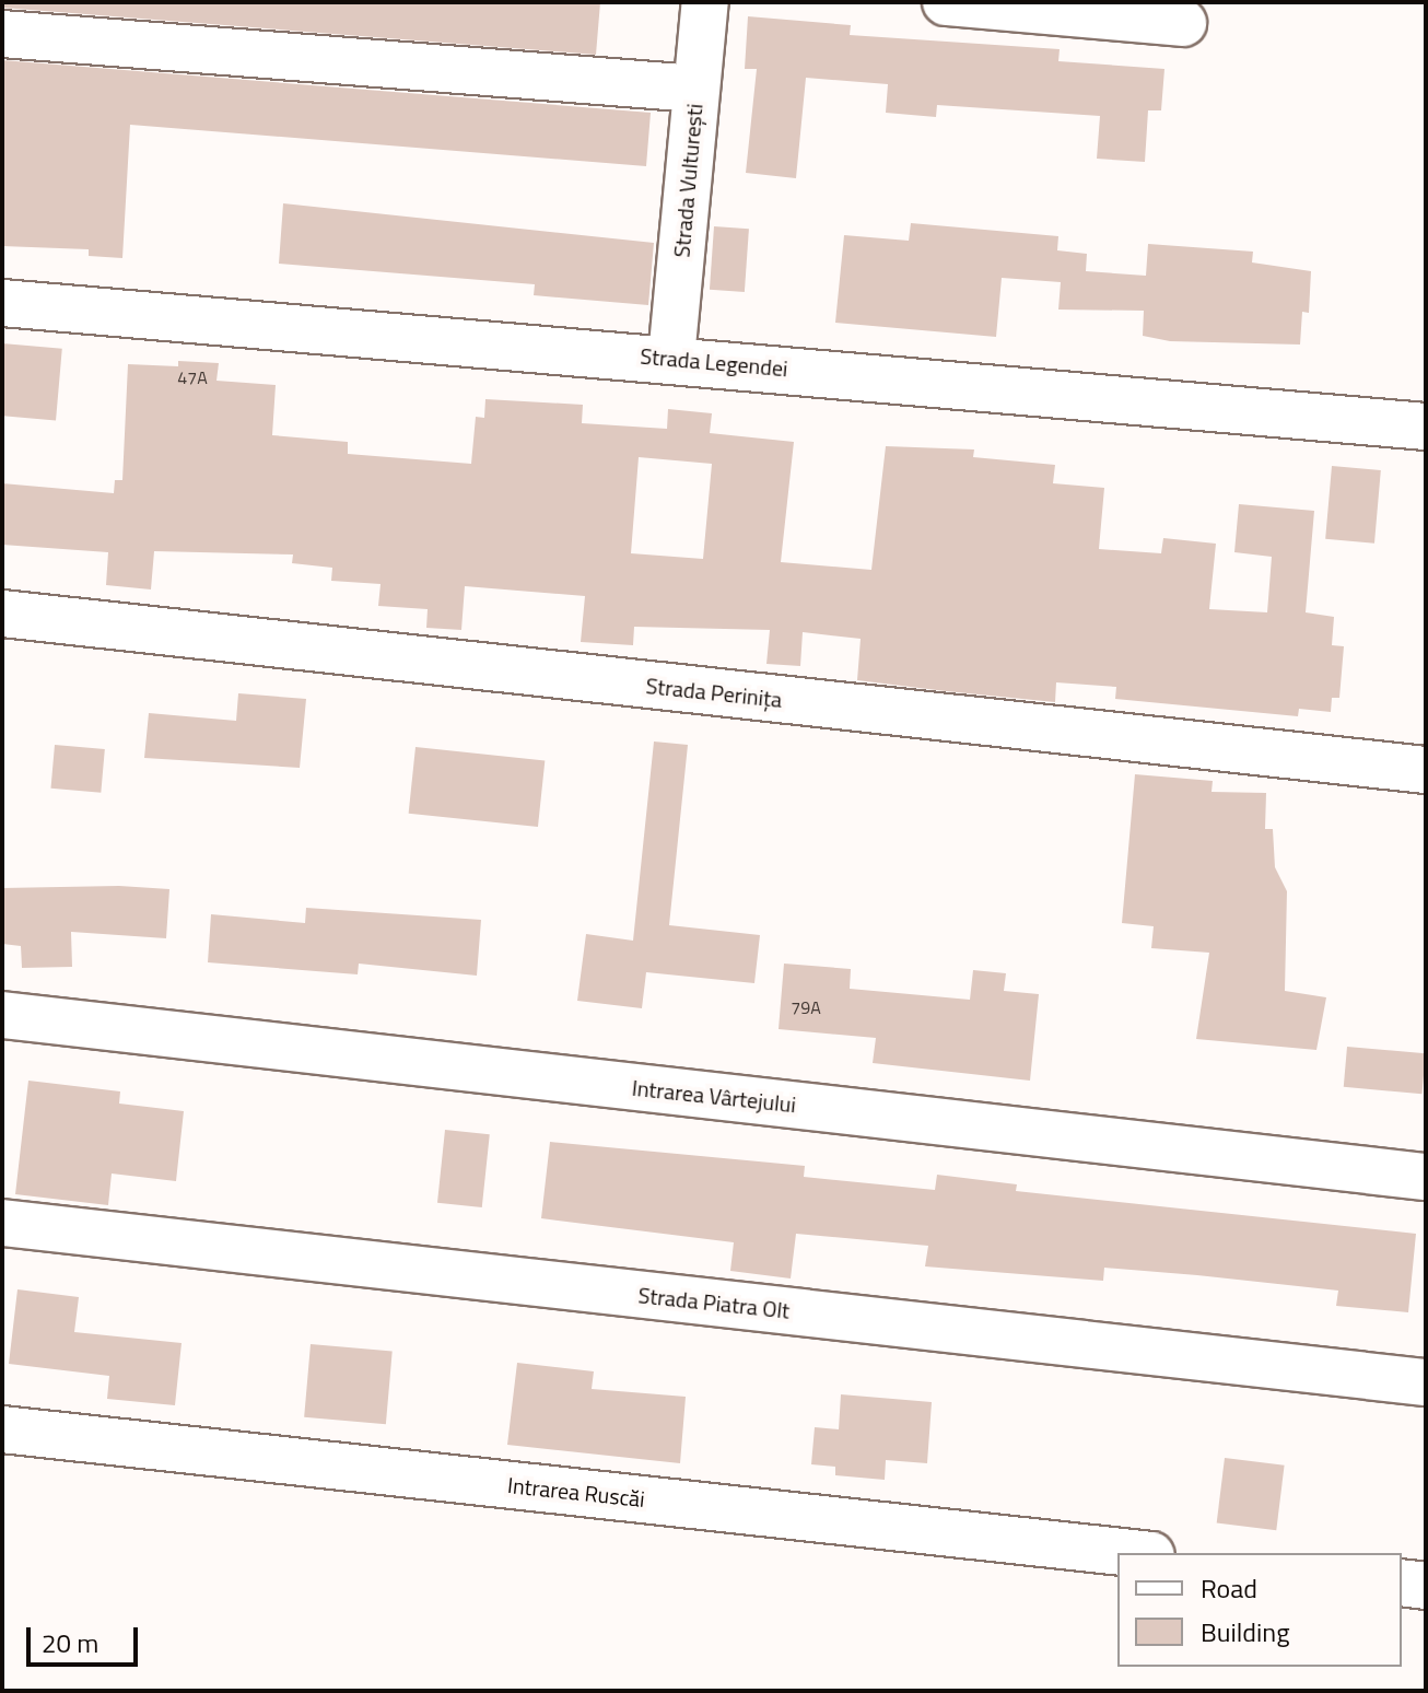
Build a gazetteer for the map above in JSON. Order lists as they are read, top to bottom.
{
  "streets": {
    "street": [
      "Strada Vulturești",
      "Strada Legendei",
      "Strada Perinița",
      "Intrarea Vârtejului",
      "Strada Piatra Olt",
      "Intrarea Ruscăi"
    ]
  },
  "crossings": [
    ["Strada Vulturești", "Strada Legendei"]
  ],
  "house_numbers": ["47A", "79A"],
  "legend": ["Road", "Building"],
  "scale_bar": "20 m"
}
